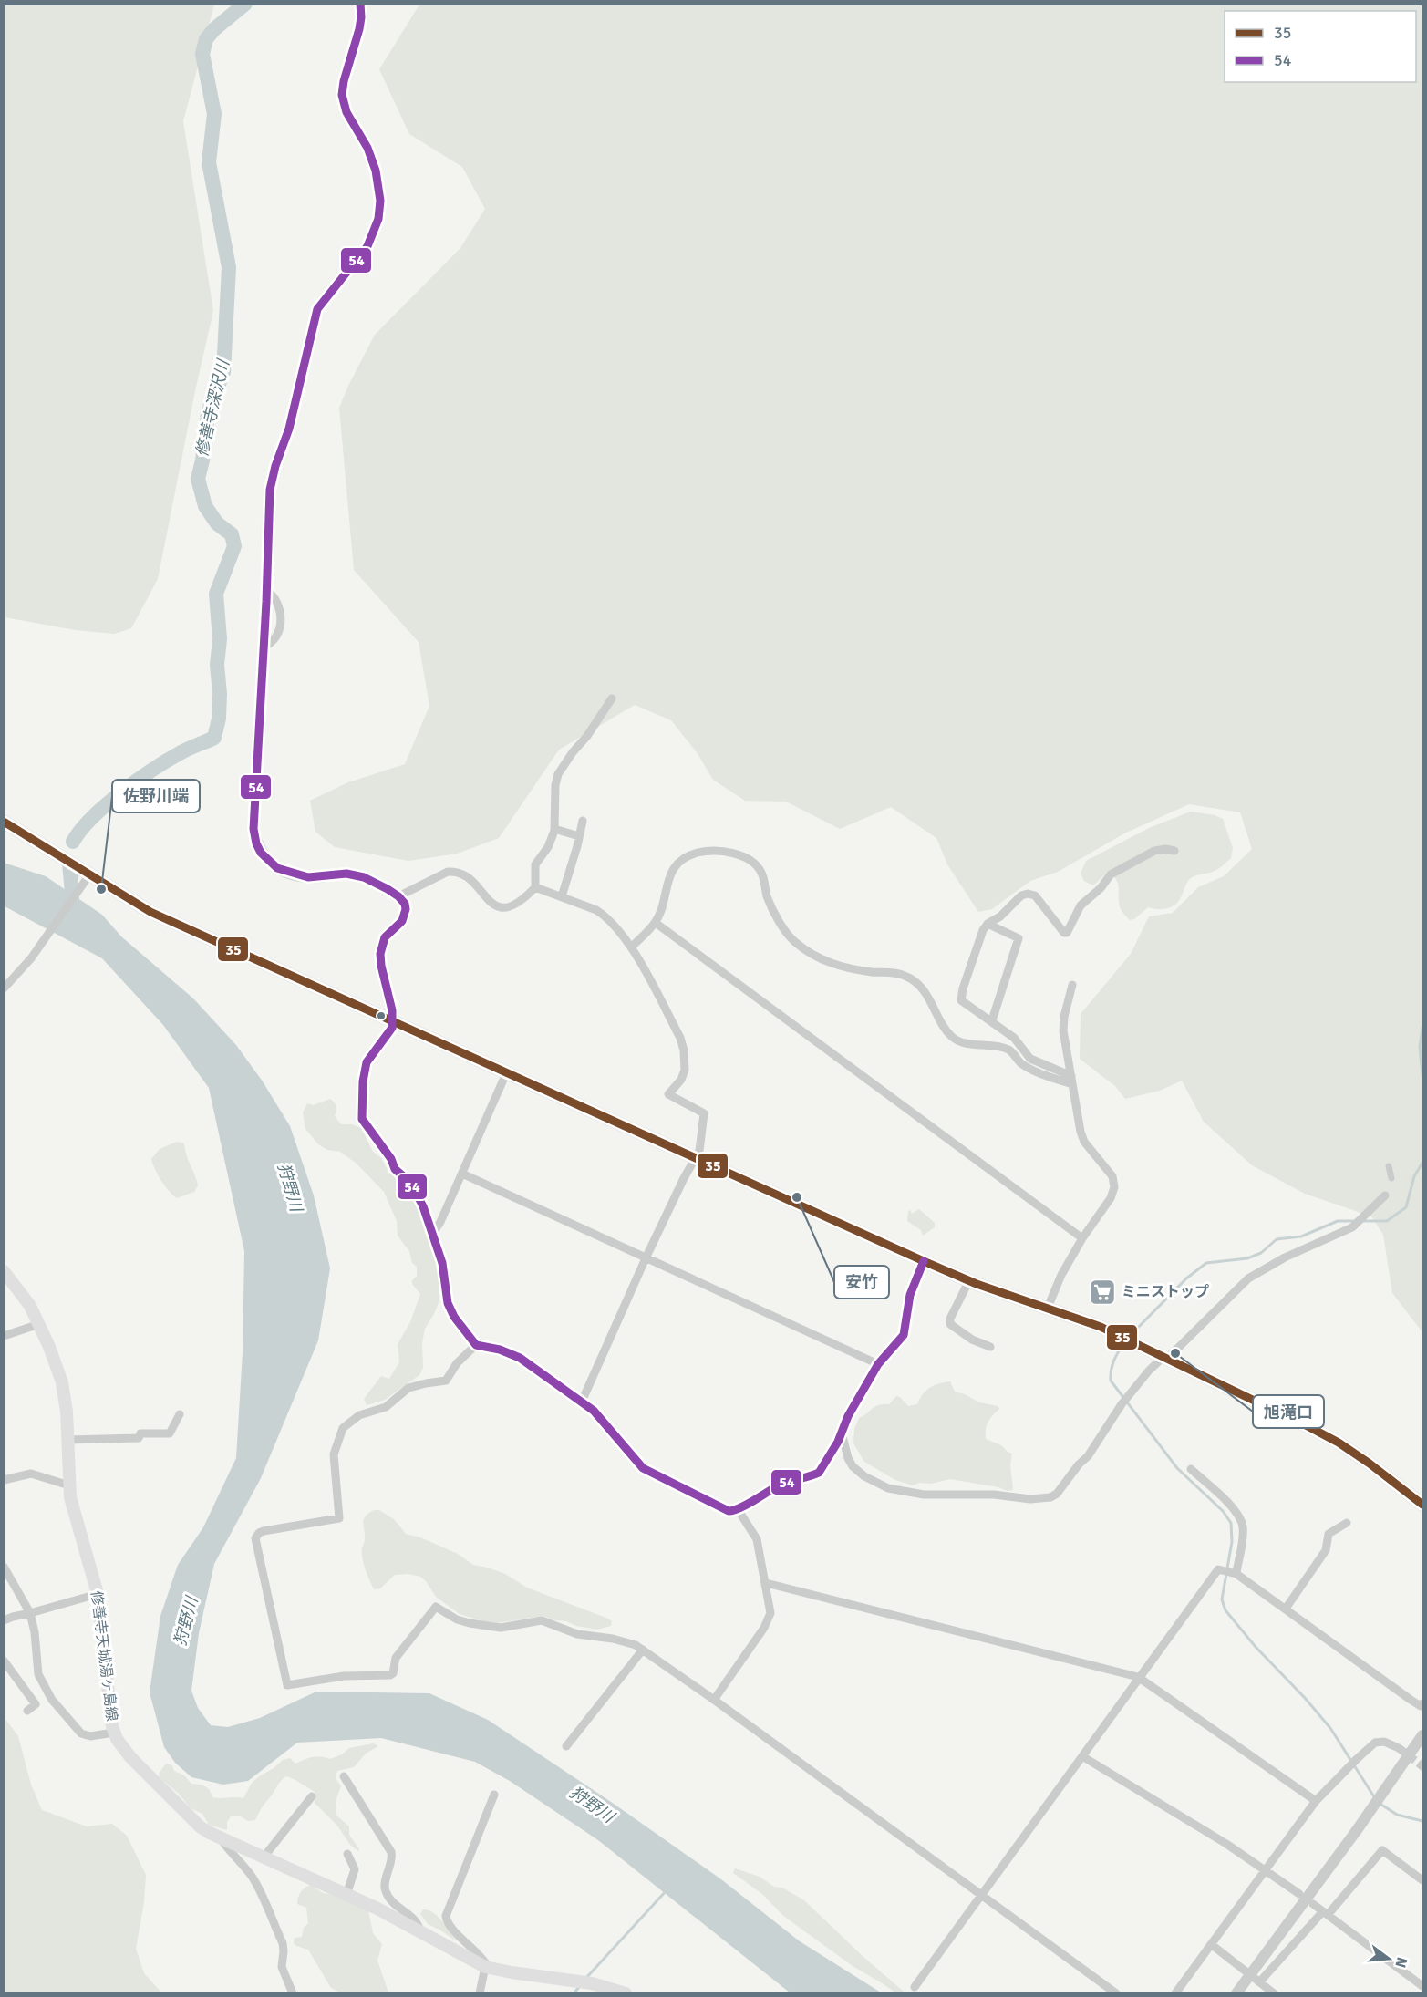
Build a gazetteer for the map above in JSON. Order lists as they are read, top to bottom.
{
  "streets": {
    "main road": ["修善寺天城湯ヶ島線"]
  },
  "water": ["修善寺深沢川", "狩野川"],
  "places": {
    "other": ["佐野川端", "安竹", "旭滝口"],
    "supermarket": ["ミニストップ"]
  },
  "lines": ["transit line 54", "transit line 35"],
  "legend": ["35", "54"],
  "north": "right"
}
